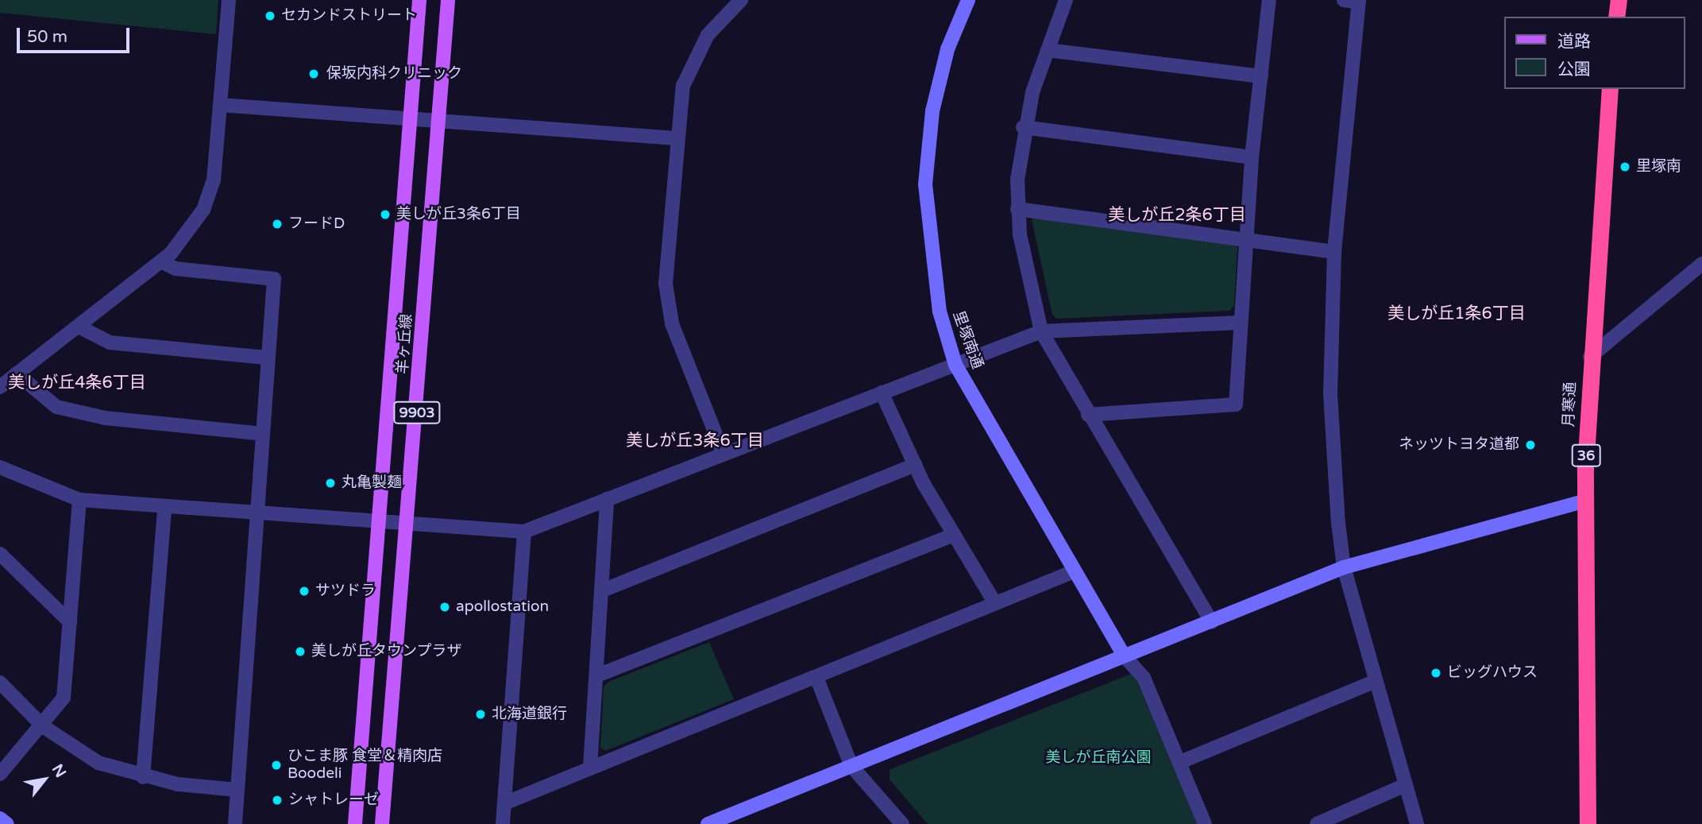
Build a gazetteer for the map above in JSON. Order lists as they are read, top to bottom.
{
  "streets": {
    "highway": ["月寒通", "36"],
    "main road": ["羊ヶ丘線", "9903"],
    "street": ["里塚南通"]
  },
  "districts": [
    "美しが丘2条6丁目",
    "美しが丘1条6丁目",
    "美しが丘4条6丁目",
    "美しが丘3条6丁目"
  ],
  "parks": ["美しが丘南公園"],
  "places": [
    "セカンドストリート",
    "保坂内科クリニック",
    "里塚南",
    "美しが丘3条6丁目",
    "フードD",
    "ネッツトヨタ道都",
    "丸亀製麺",
    "サツドラ",
    "apollostation",
    "美しが丘タウンプラザ",
    "ビッグハウス",
    "北海道銀行",
    "ひこま豚 食堂＆精肉店 Boodeli",
    "シャトレーゼ"
  ],
  "legend": ["道路", "公園"],
  "scale_bar": "50 m",
  "north": "top right"
}
